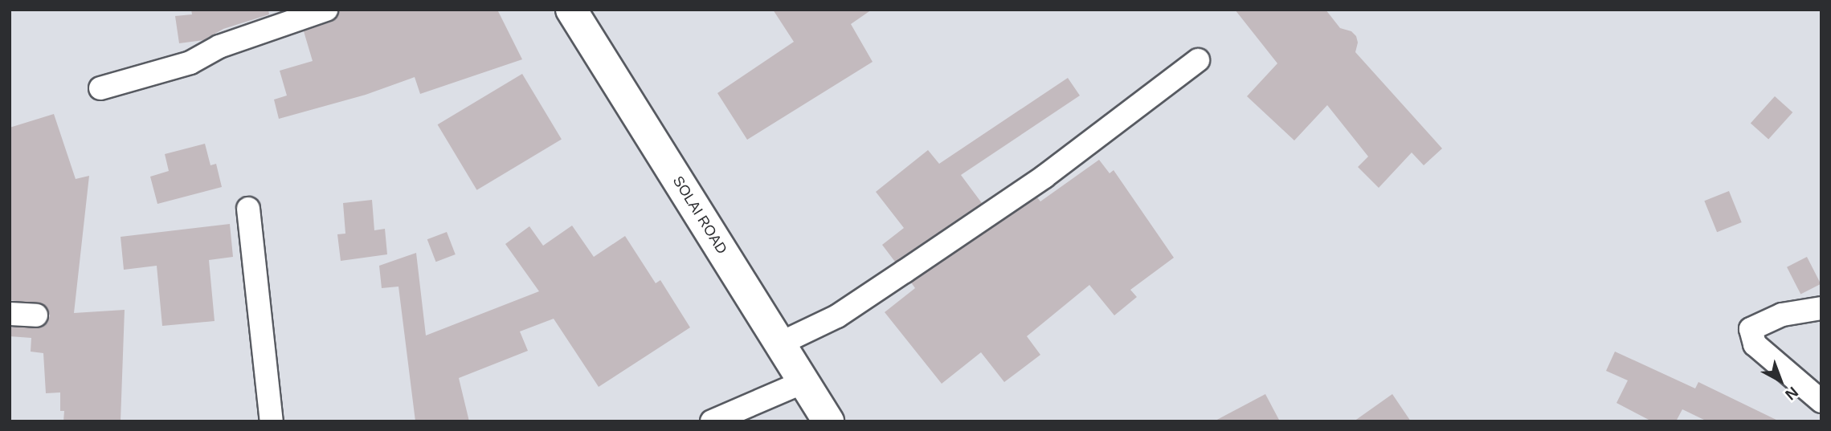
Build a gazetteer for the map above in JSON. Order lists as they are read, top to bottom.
{
  "streets": {
    "highway": ["SOLAI ROAD"]
  },
  "north": "bottom right"
}
